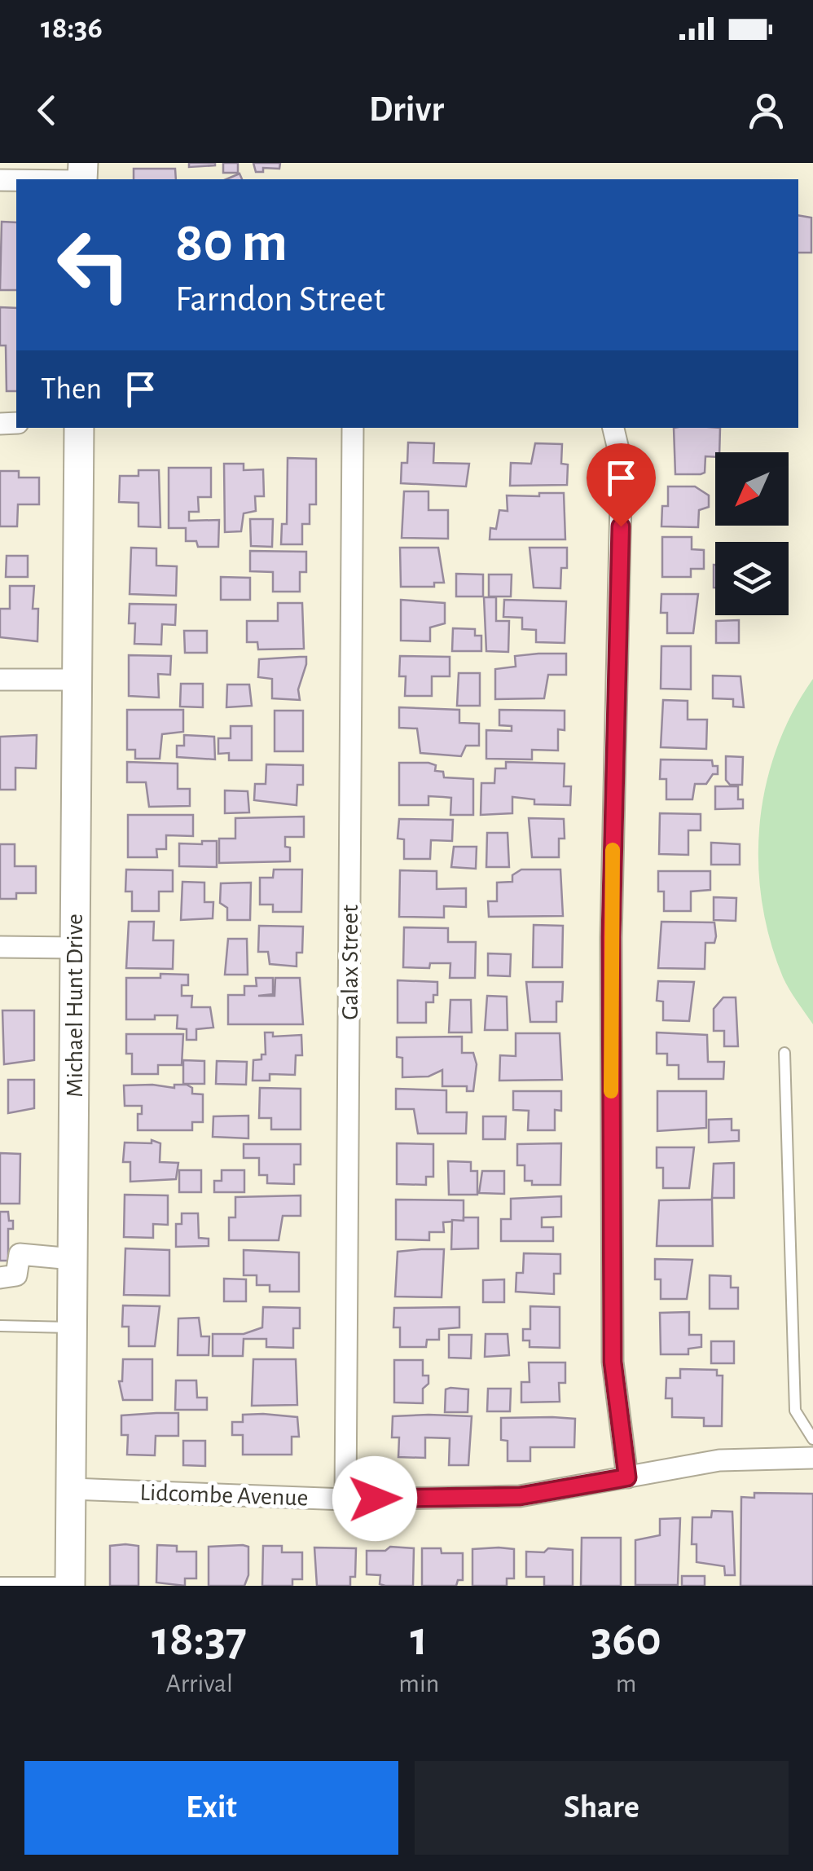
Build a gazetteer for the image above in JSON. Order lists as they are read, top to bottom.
{
  "streets": {
    "street": ["Galax Street", "Michael Hunt Drive", "Lidcombe Avenue"]
  },
  "crossings": [
    ["Galax Street", "Lidcombe Avenue"],
    ["Michael Hunt Drive", "Lidcombe Avenue"]
  ],
  "north": "bottom left",
  "page": {
    "status": "18:36",
    "header": "Drivr",
    "turn": ["80 m", "Farndon Street"],
    "then": "Then",
    "eta": [
      "18:37",
      "Arrival",
      "1",
      "min",
      "360",
      "m"
    ],
    "buttons": ["Exit", "Share"]
  }
}
